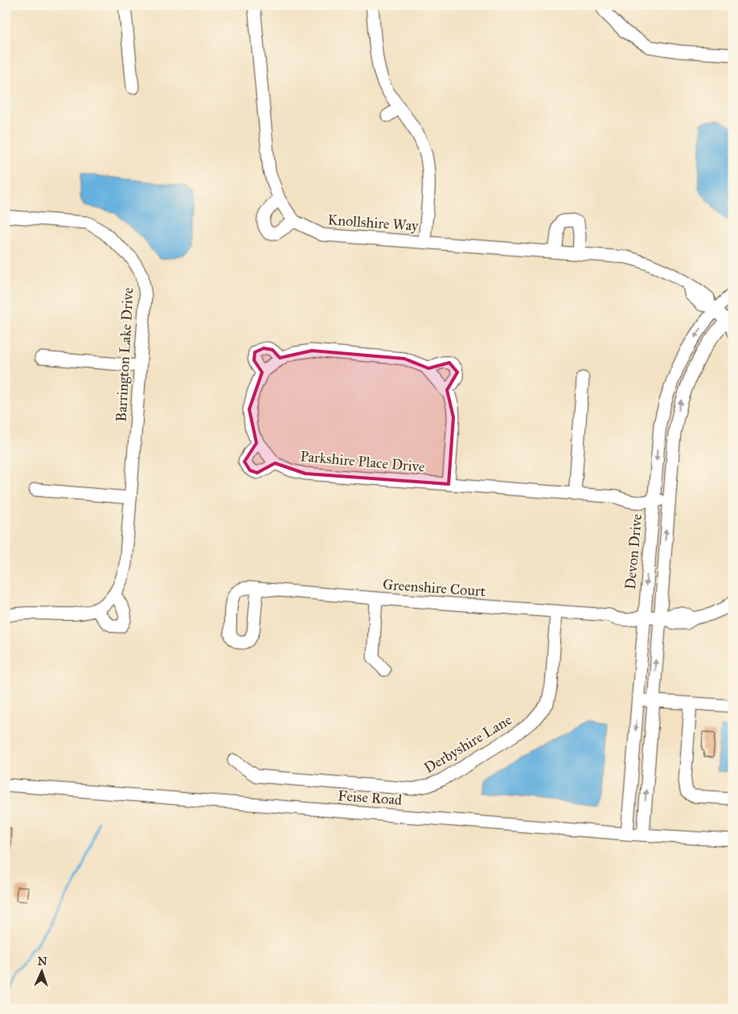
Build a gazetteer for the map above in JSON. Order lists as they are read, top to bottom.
{
  "streets": {
    "street": [
      "Knollshire Way",
      "Barrington Lake Drive",
      "Parkshire Place Drive",
      "Devon Drive",
      "Greenshire Court",
      "Derbyshire Lane",
      "Feise Road"
    ]
  },
  "crossings": [
    ["Knollshire Way", "Devon Drive"],
    ["Parkshire Place Drive", "Devon Drive"],
    ["Devon Drive", "Greenshire Court"],
    ["Devon Drive", "Feise Road"],
    ["Greenshire Court", "Derbyshire Lane"]
  ],
  "north": "top"
}
